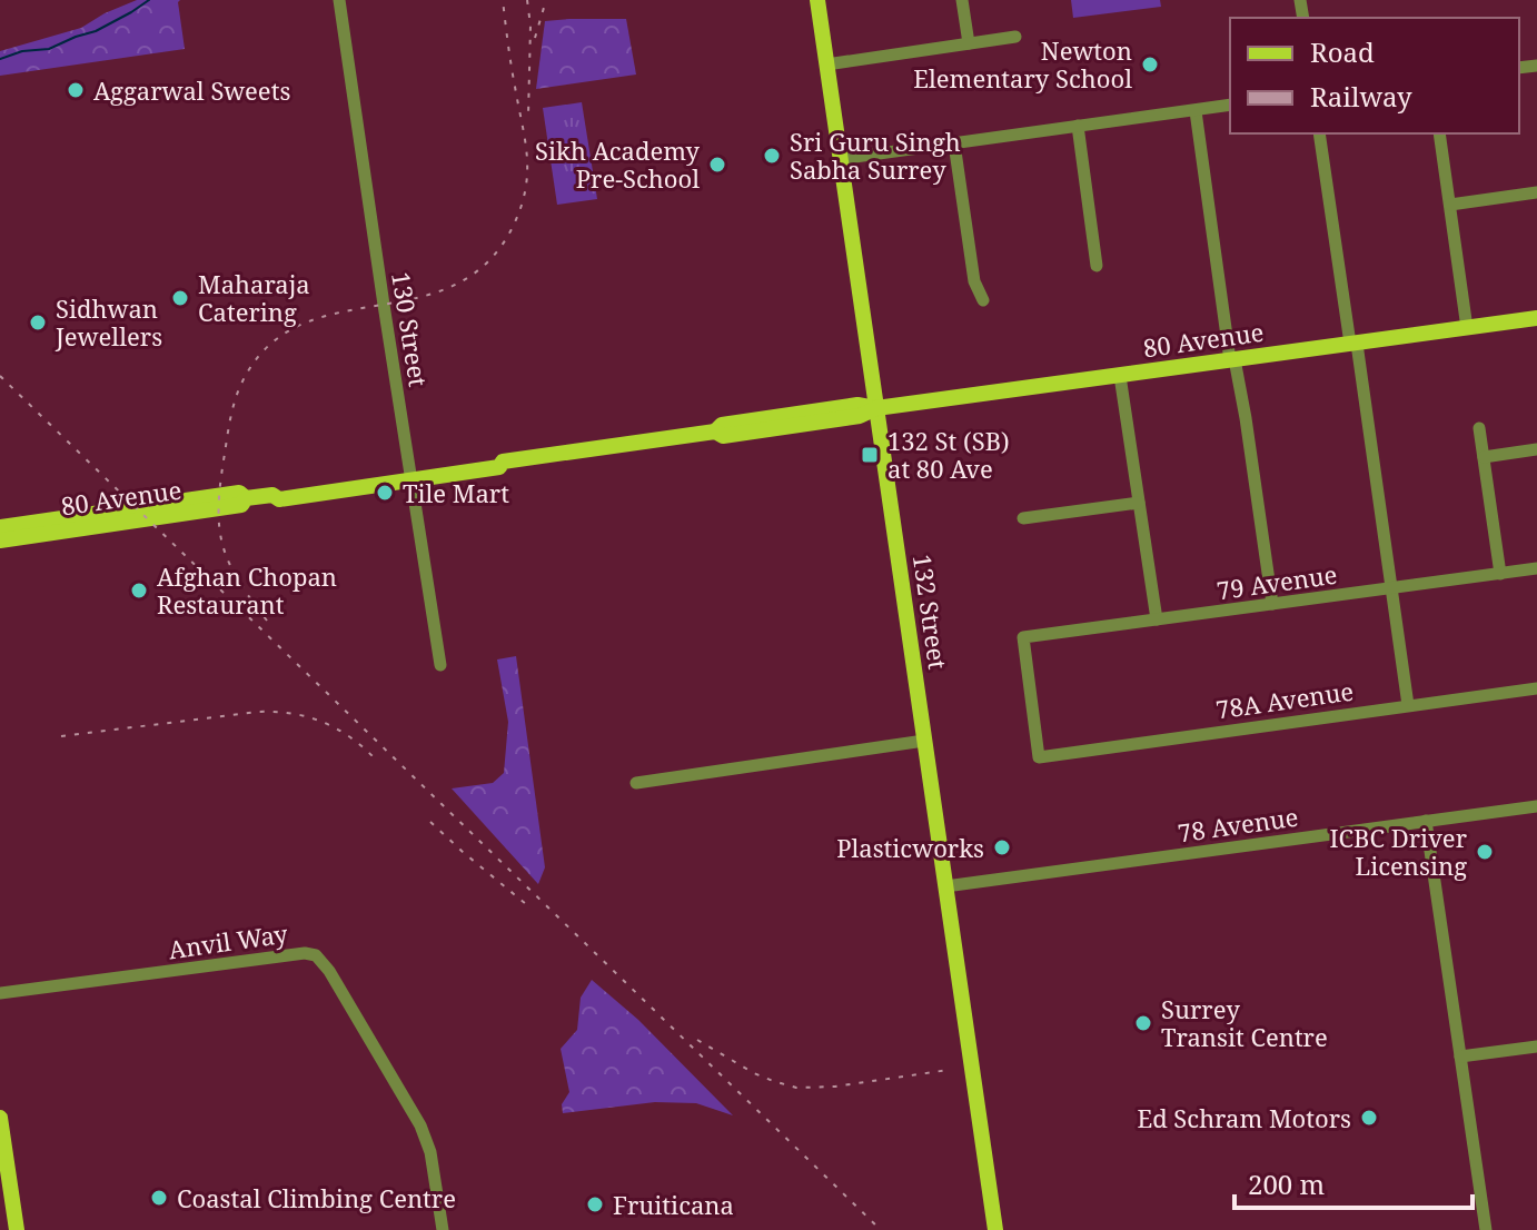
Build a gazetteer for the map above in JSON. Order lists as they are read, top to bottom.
{
  "streets": {
    "main road": ["80 Avenue", "132 Street"],
    "street": [
      "130 Street",
      "79 Avenue",
      "78A Avenue",
      "78 Avenue",
      "Anvil Way"
    ]
  },
  "crossings": [
    ["130 Street", "80 Avenue"],
    ["80 Avenue", "132 Street"],
    ["79 Avenue", "78A Avenue"],
    ["132 Street", "78 Avenue"]
  ],
  "places": {
    "other": [
      "Newton Elementary School",
      "Aggarwal Sweets",
      "Sri Guru Singh Sabha Surrey",
      "Sikh Academy Pre-School",
      "Maharaja Catering",
      "Sidhwan Jewellers",
      "Tile Mart",
      "Afghan Chopan Restaurant",
      "Plasticworks",
      "ICBC Driver Licensing",
      "Surrey Transit Centre",
      "Ed Schram Motors",
      "Coastal Climbing Centre",
      "Fruiticana"
    ],
    "transit": ["132 St (SB) at 80 Ave"]
  },
  "legend": ["Road", "Railway"],
  "scale_bar": "200 m"
}
